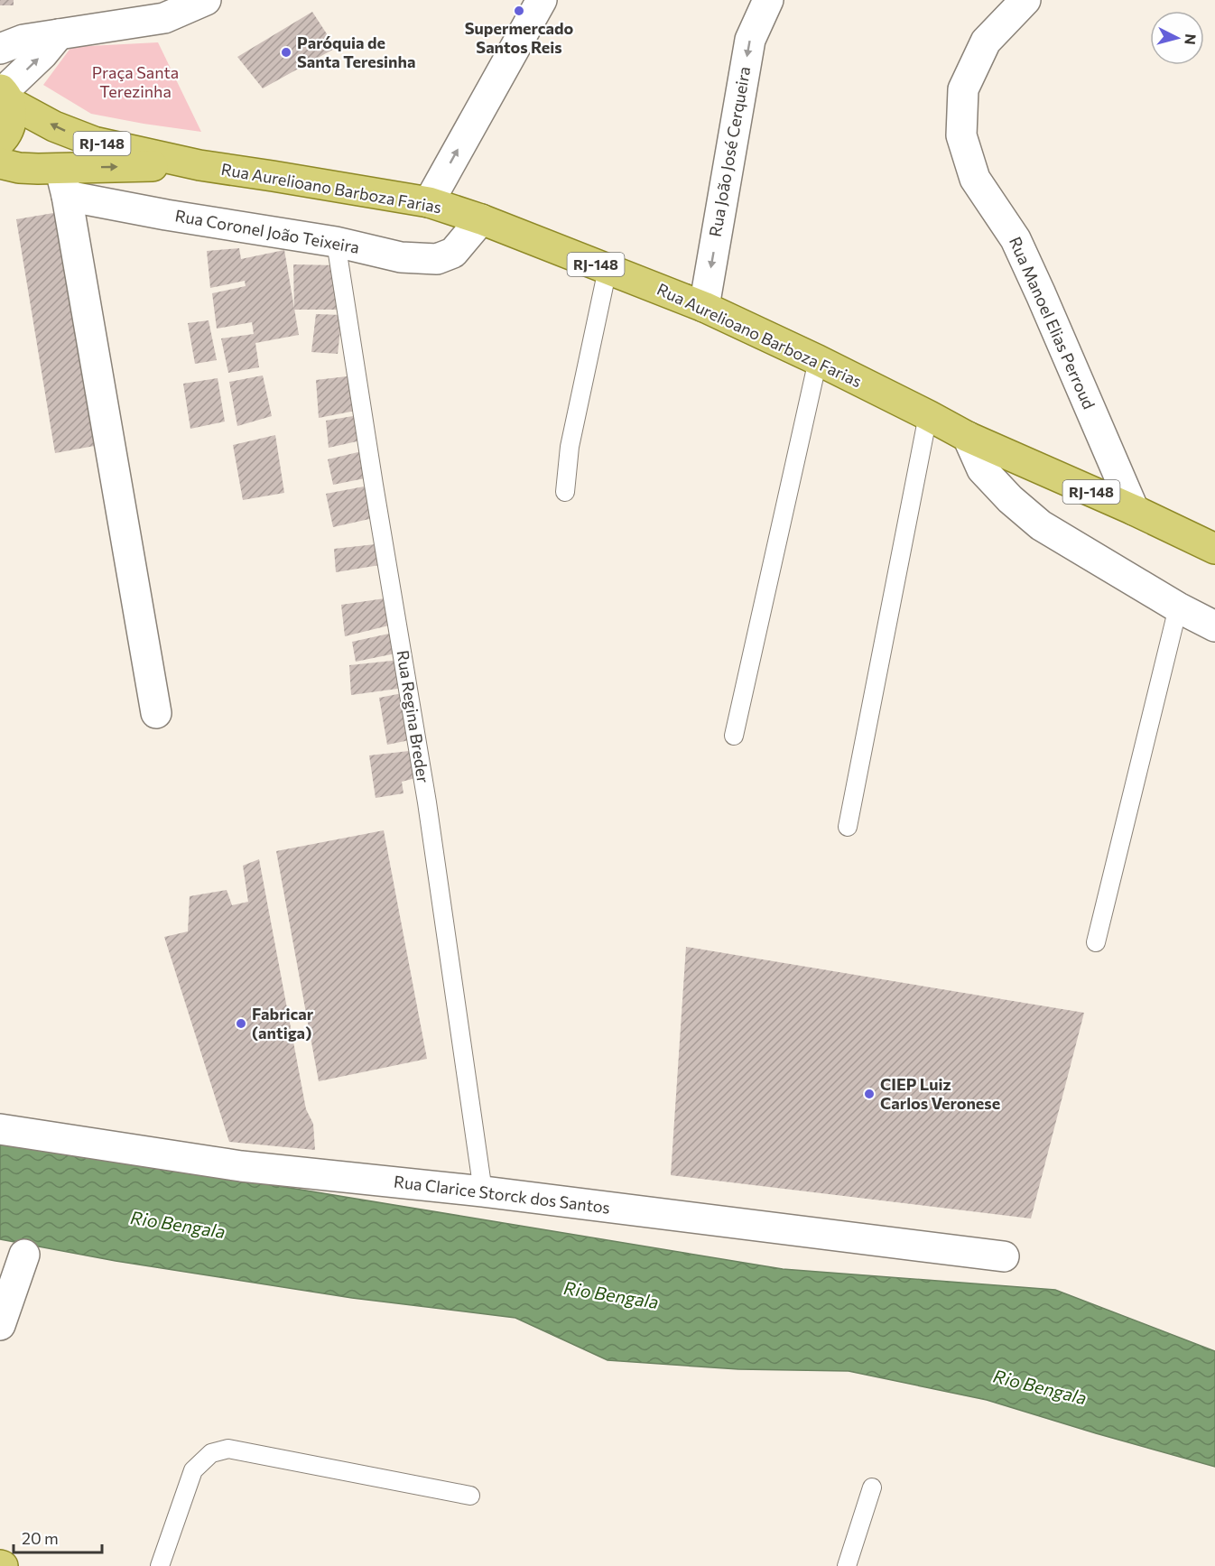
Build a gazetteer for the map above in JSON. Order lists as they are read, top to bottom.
{
  "streets": {
    "main road": ["RJ-148", "Rua Aurelioano Barboza Farias"],
    "street": [
      "Rua João José Cerqueira",
      "Rua Coronel João Teixeira",
      "Rua Manoel Elias Perroud",
      "Rua Clarice Storck dos Santos"
    ],
    "lane": ["Rua Regina Breder"]
  },
  "crossings": [
    ["RJ-148", "Rua Aurelioano Barboza Farias"],
    ["RJ-148", "Rua Manoel Elias Perroud"],
    ["Rua João José Cerqueira", "Rua Aurelioano Barboza Farias"],
    ["Rua Aurelioano Barboza Farias", "Rua Coronel João Teixeira"],
    ["Rua Coronel João Teixeira", "Rua Regina Breder"],
    ["Rua Regina Breder", "Rua Clarice Storck dos Santos"]
  ],
  "water": ["Rio Bengala"],
  "parks": ["Praça Santa Terezinha"],
  "places": [
    "Supermercado Santos Reis",
    "Paróquia de Santa Teresinha",
    "Fabricar (antiga)",
    "CIEP Luiz Carlos Veronese"
  ],
  "scale_bar": "20 m",
  "north": "right"
}
